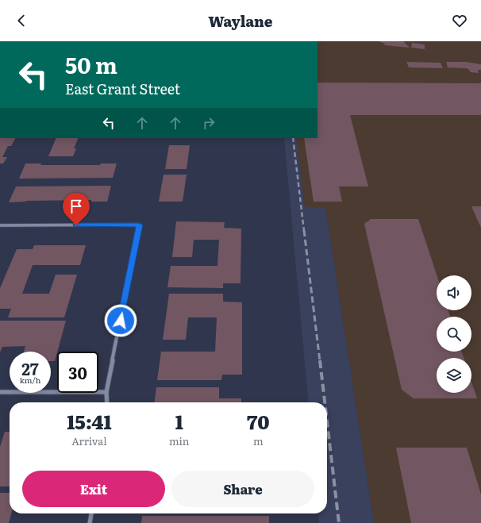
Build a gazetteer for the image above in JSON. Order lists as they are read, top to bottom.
{
  "page": {
    "header": "Waylane",
    "turn": ["50 m", "East Grant Street"],
    "speed": "27 km/h",
    "limit": "30",
    "eta": [
      "15:41",
      "Arrival",
      "1",
      "min",
      "70",
      "m"
    ],
    "buttons": ["Exit", "Share"]
  }
}
